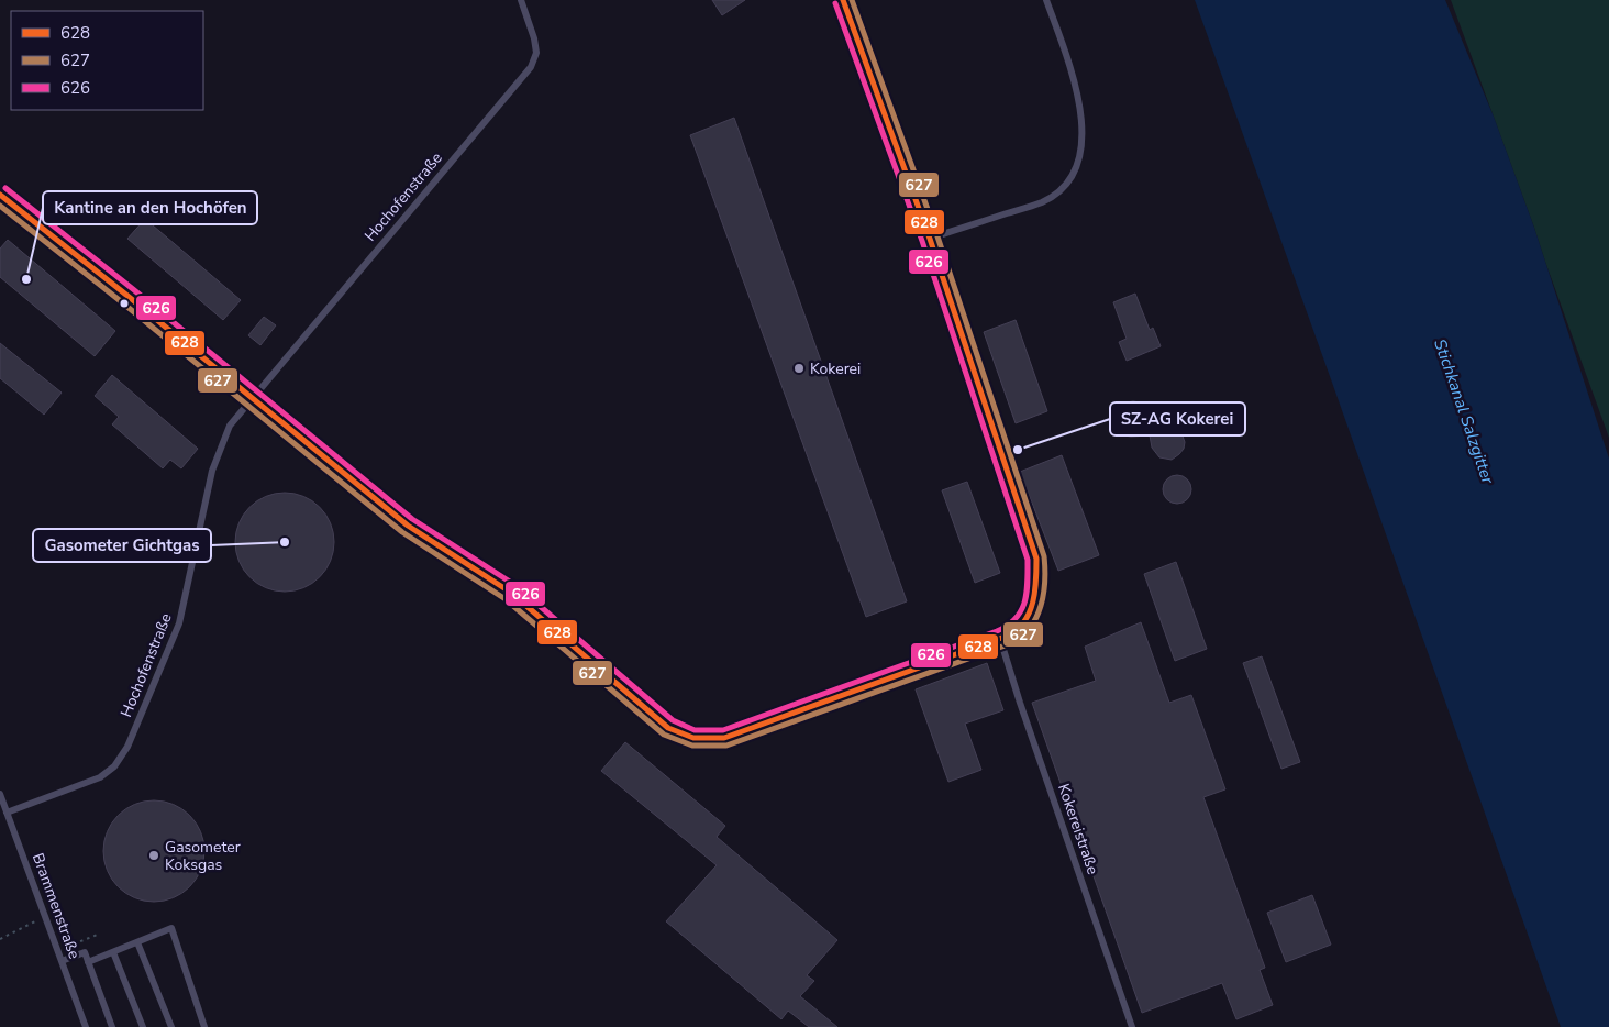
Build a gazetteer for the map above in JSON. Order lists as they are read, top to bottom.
{
  "streets": {
    "lane": ["Hochofenstraße", "Kokereistraße", "Brammenstraße"]
  },
  "crossings": [
    ["Hochofenstraße", "Brammenstraße"]
  ],
  "water": ["Stichkanal Salzgitter"],
  "places": [
    "Kantine an den Hochöfen",
    "Kokerei",
    "SZ-AG Kokerei",
    "Gasometer Gichtgas",
    "Gasometer Koksgas"
  ],
  "lines": ["transit line 628", "transit line 627", "transit line 626"],
  "legend": ["628", "627", "626"]
}
